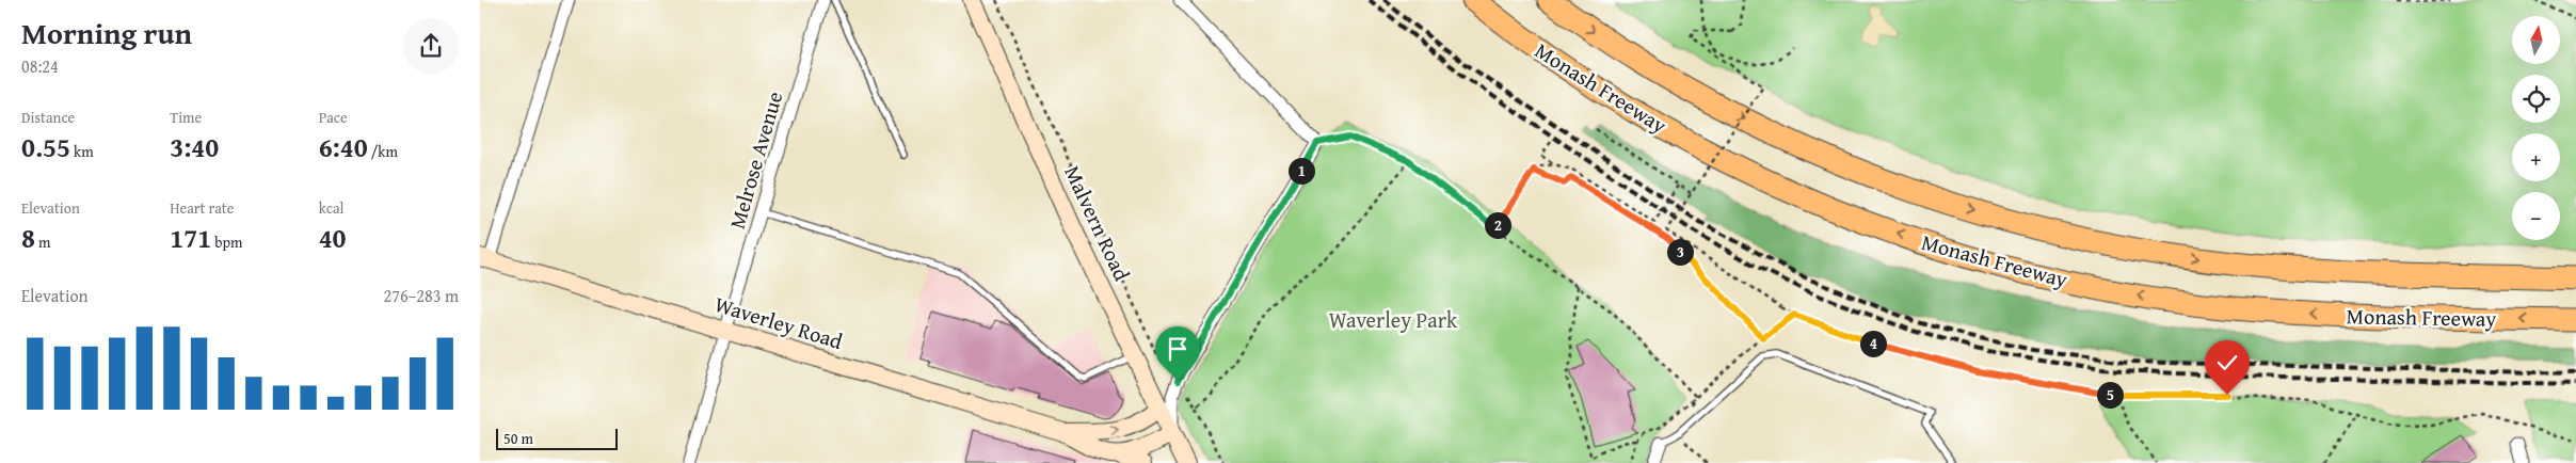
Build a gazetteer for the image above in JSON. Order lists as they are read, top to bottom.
{
  "streets": {
    "highway": ["Monash Freeway"],
    "main road": ["Malvern Road", "Waverley Road"],
    "street": ["Melrose Avenue"]
  },
  "crossings": [
    ["Melrose Avenue", "Waverley Road"],
    ["Malvern Road", "Waverley Road"]
  ],
  "parks": ["Waverley Park"],
  "scale_bar": "50 m",
  "north": "top",
  "page": {
    "heading": ["Morning run", "08:24"],
    "map_buttons": ["+", "−"],
    "stats": [
      ["Distance", "0.55 km"],
      ["Time", "3:40"],
      ["Pace", "6:40 /km"],
      ["Elevation", "8 m"],
      ["Heart rate", "171 bpm"],
      ["kcal", "40"]
    ],
    "pins": [
      "1",
      "2",
      "3",
      "4",
      "5"
    ],
    "chart": ["Elevation", "276–283 m"],
    "scale": "50 m"
  }
}
